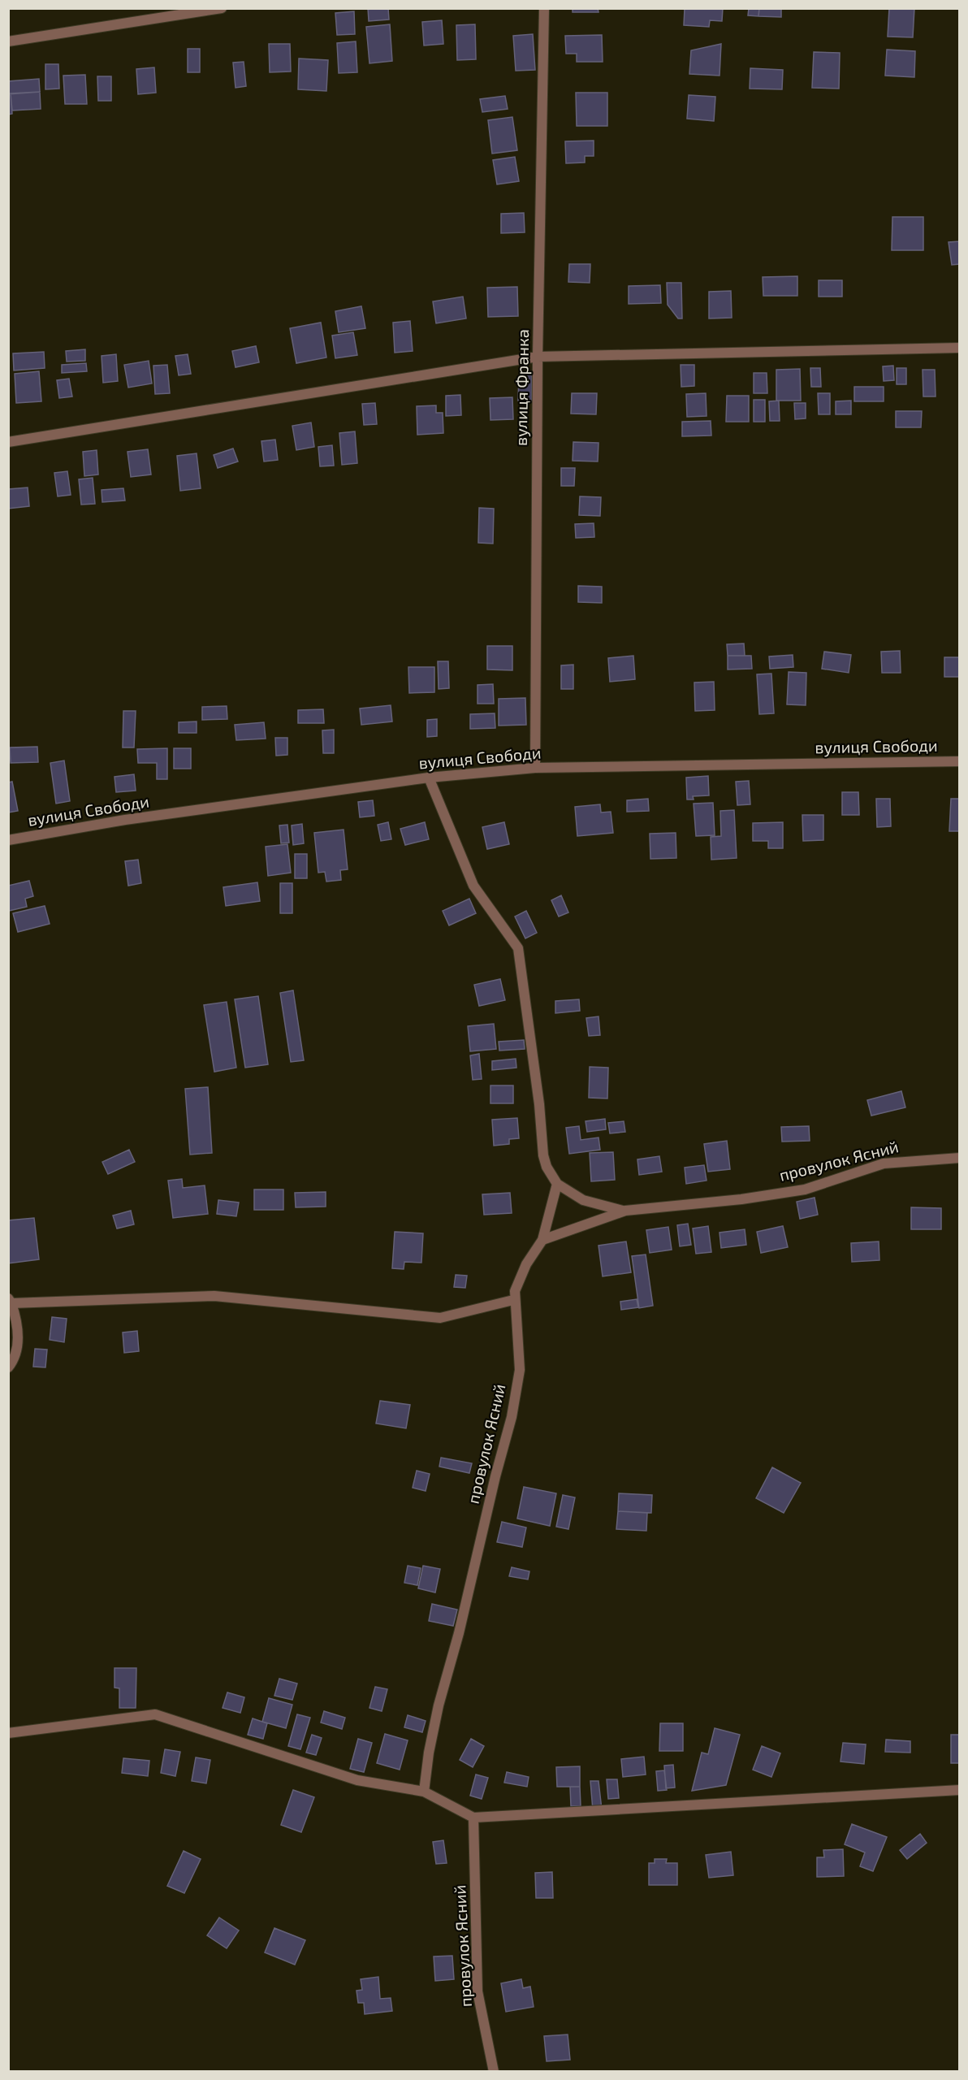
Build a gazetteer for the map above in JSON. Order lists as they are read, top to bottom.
{
  "streets": {
    "street": ["вулиця Франка", "вулиця Свободи", "провулок Ясний"]
  },
  "crossings": [
    ["вулиця Франка", "вулиця Свободи"]
  ]
}
